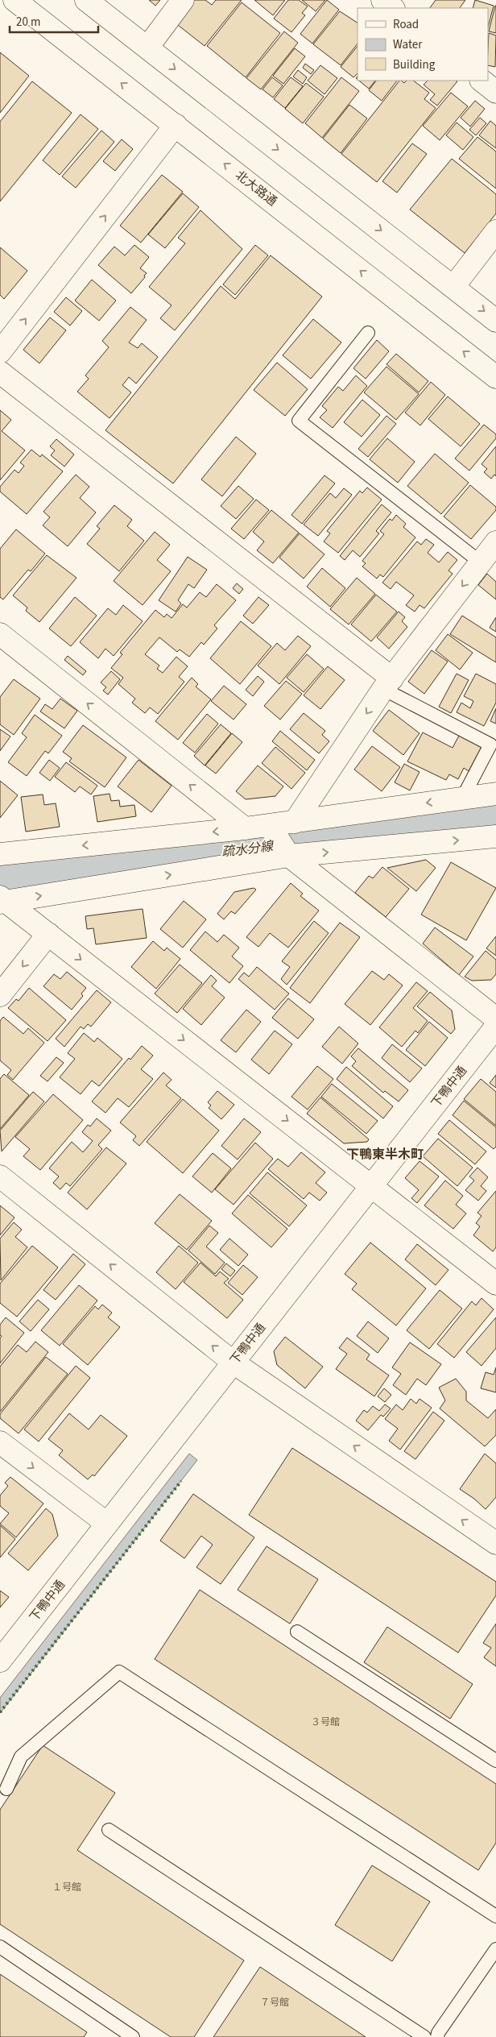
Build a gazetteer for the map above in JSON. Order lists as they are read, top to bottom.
{
  "streets": {
    "main road": ["北大路通", "下鴨中通"]
  },
  "districts": ["下鴨東半木町"],
  "water": ["疏水分線"],
  "house_numbers": ["３号館", "１号館", "７号館"],
  "legend": ["Road", "Water", "Building"],
  "scale_bar": "20 m"
}
